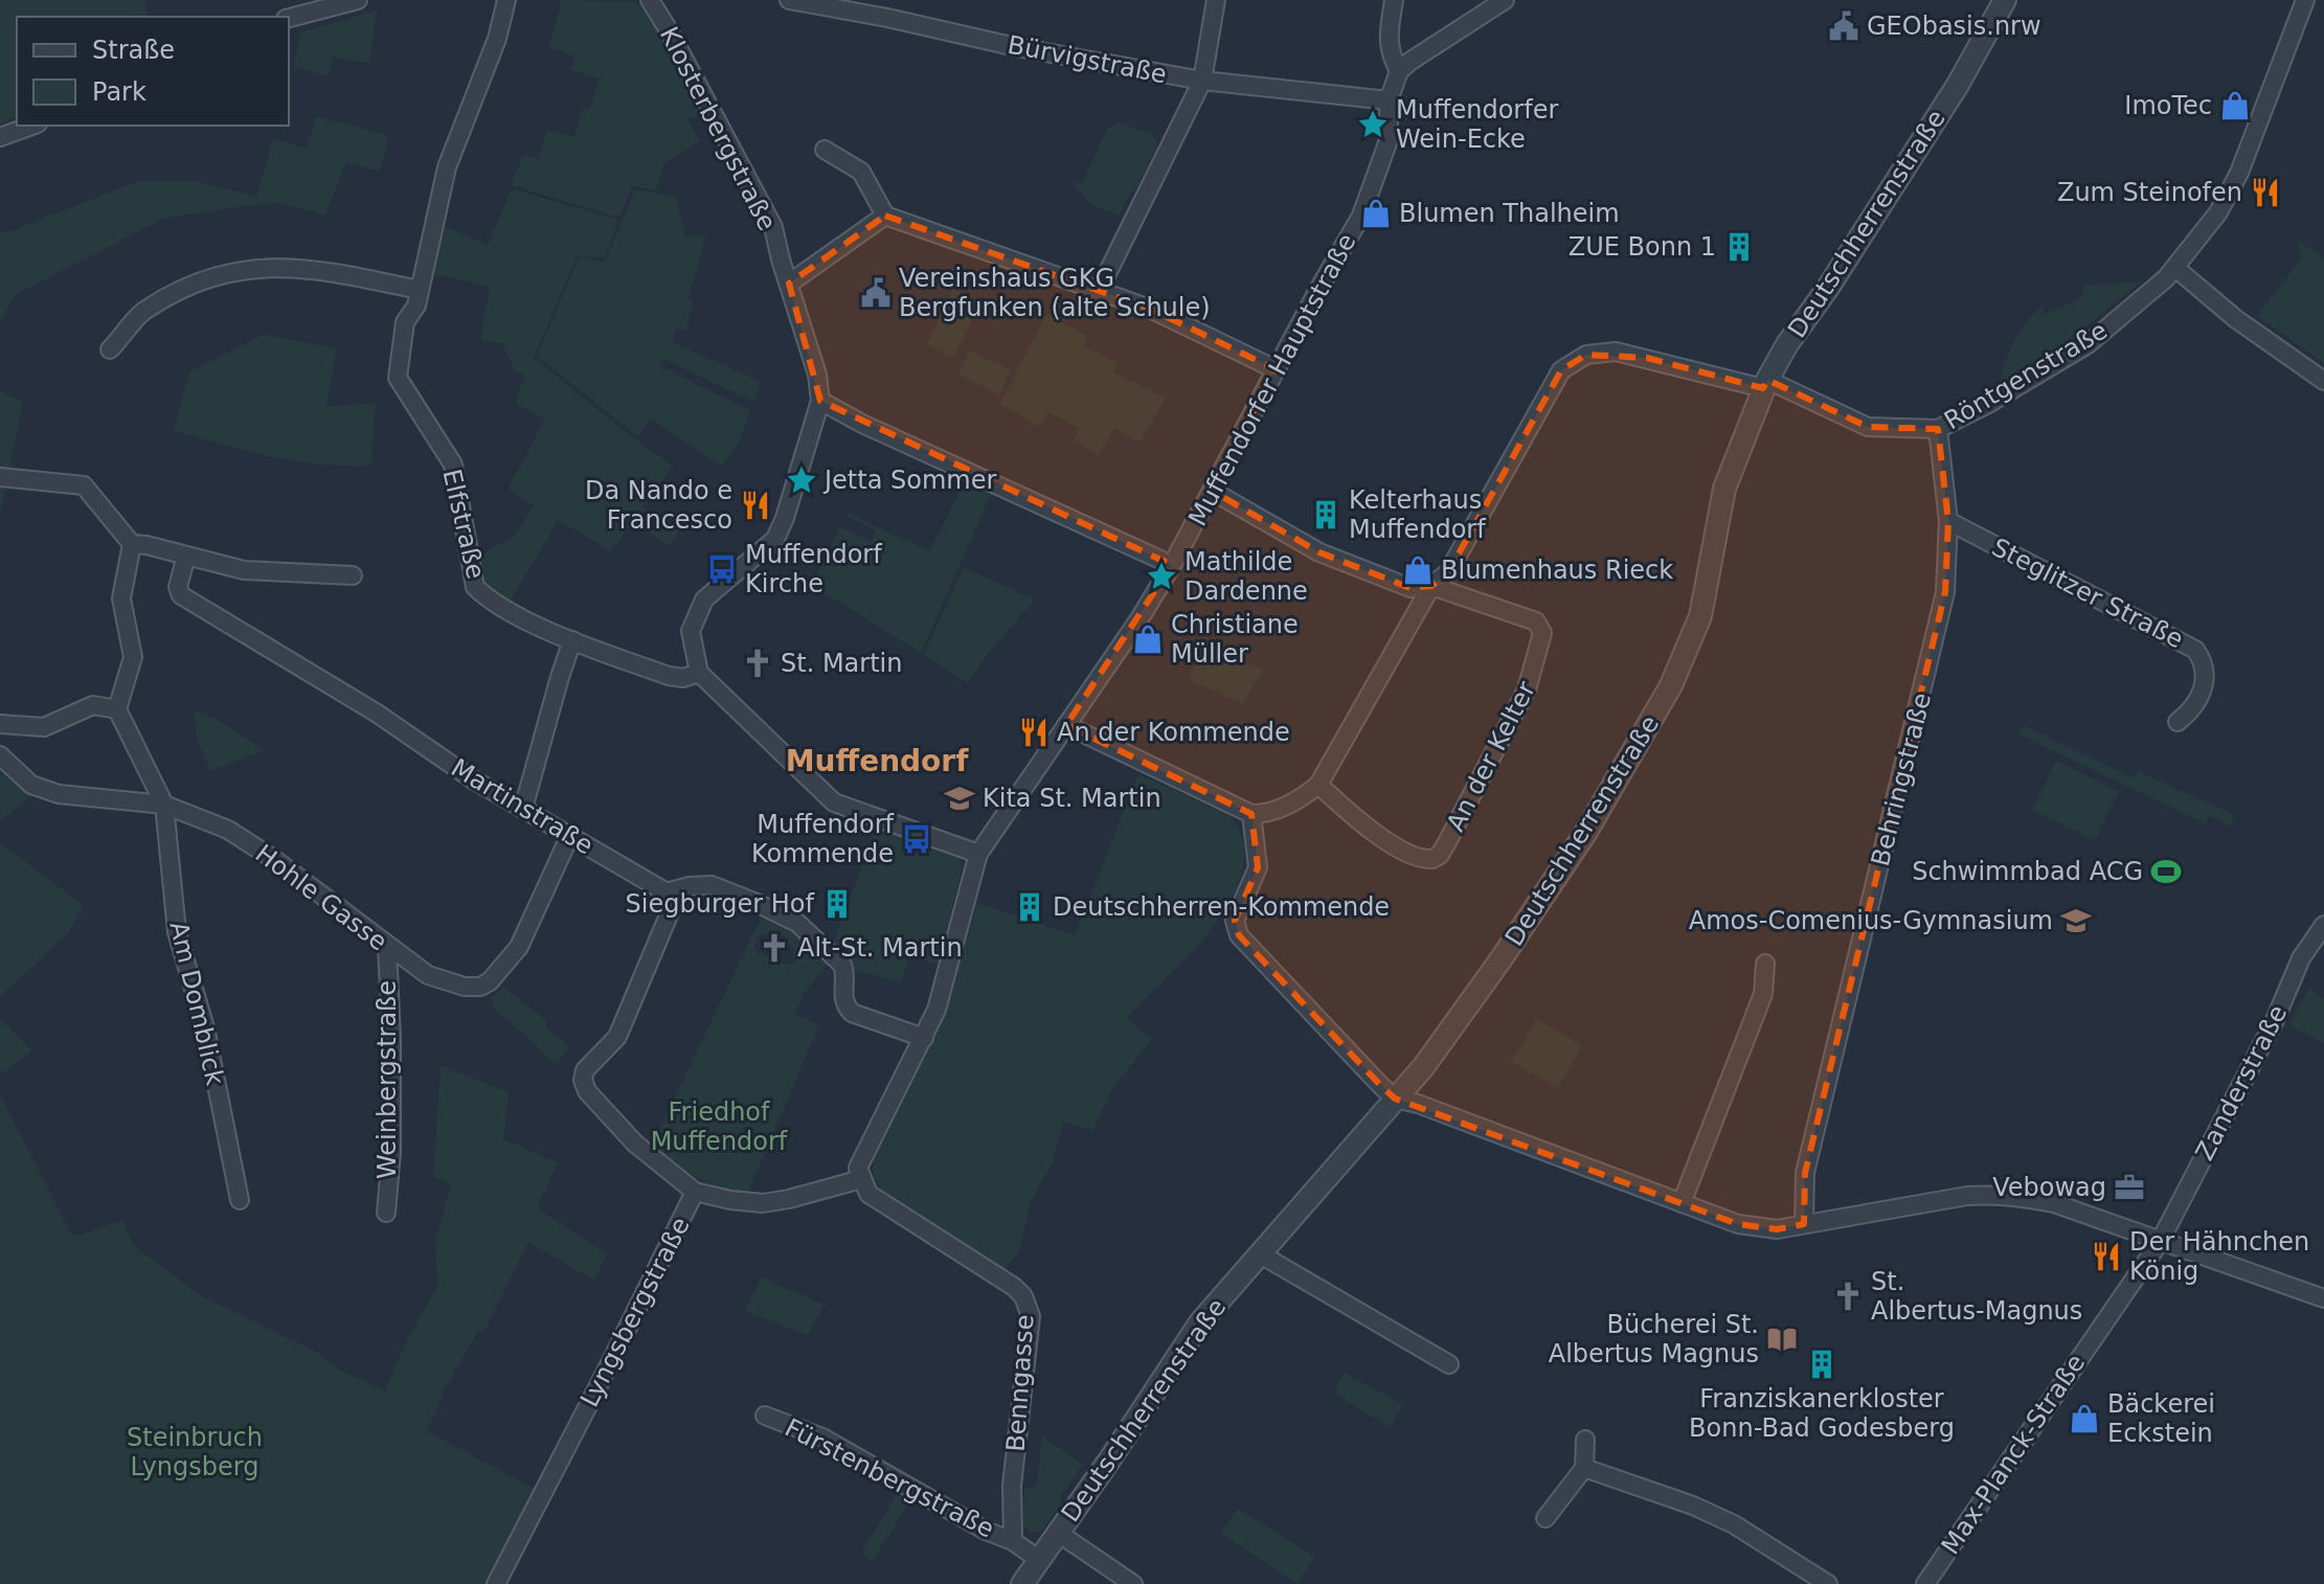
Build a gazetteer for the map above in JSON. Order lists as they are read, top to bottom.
{
  "streets": {
    "street": [
      "Bürvigstraße",
      "Klosterbergstraße",
      "Deutschherrenstraße",
      "Röntgenstraße",
      "Muffendorfer Hauptstraße",
      "Elfstraße",
      "Steglitzer Straße",
      "An der Kelter",
      "Behringstraße",
      "Martinstraße",
      "Hohle Gasse",
      "Am Domblick",
      "Weinbergstraße",
      "Zanderstraße",
      "Lyngsbergstraße",
      "Benngasse",
      "Max-Planck-Straße",
      "Fürstenbergstraße"
    ]
  },
  "crossings": [
    ["Bürvigstraße", "Muffendorfer Hauptstraße"],
    ["Klosterbergstraße", "Elfstraße"],
    ["Deutschherrenstraße", "Röntgenstraße"],
    ["Röntgenstraße", "An der Kelter"],
    ["Röntgenstraße", "Behringstraße"],
    ["Muffendorfer Hauptstraße", "Martinstraße"],
    ["Muffendorfer Hauptstraße", "Lyngsbergstraße"],
    ["Muffendorfer Hauptstraße", "Benngasse"],
    ["Steglitzer Straße", "Behringstraße"],
    ["Martinstraße", "Hohle Gasse"],
    ["Hohle Gasse", "Am Domblick"],
    ["Hohle Gasse", "Weinbergstraße"],
    ["Zanderstraße", "Max-Planck-Straße"],
    ["Lyngsbergstraße", "Benngasse"],
    ["Benngasse", "Fürstenbergstraße"]
  ],
  "districts": ["Muffendorf"],
  "parks": ["Friedhof Muffendorf", "Steinbruch Lyngsberg"],
  "places": {
    "public building": ["GEObasis.nrw", "Vereinshaus GKG Bergfunken (alte Schule)"],
    "shop": [
      "ImoTec",
      "Blumen Thalheim",
      "Blumenhaus Rieck",
      "Christiane Müller",
      "Bäckerei Eckstein"
    ],
    "place": ["Muffendorfer Wein-Ecke", "Jetta Sommer", "Mathilde Dardenne"],
    "restaurant": [
      "Zum Steinofen",
      "Da Nando e Francesco",
      "An der Kommende",
      "Der Hähnchen König"
    ],
    "building": [
      "ZUE Bonn 1",
      "Kelterhaus Muffendorf",
      "Siegburger Hof",
      "Deutschherren-Kommende",
      "Franziskanerkloster Bonn-Bad Godesberg"
    ],
    "bus stop": ["Muffendorf Kirche", "Muffendorf Kommende"],
    "church": ["St. Martin", "Alt-St. Martin", "St. Albertus-Magnus"],
    "school or university": ["Kita St. Martin", "Amos-Comenius-Gymnasium"],
    "sports": ["Schwimmbad ACG"],
    "office": ["Vebowag"],
    "library": ["Bücherei St. Albertus Magnus"]
  },
  "legend": ["Straße", "Park"]
}
